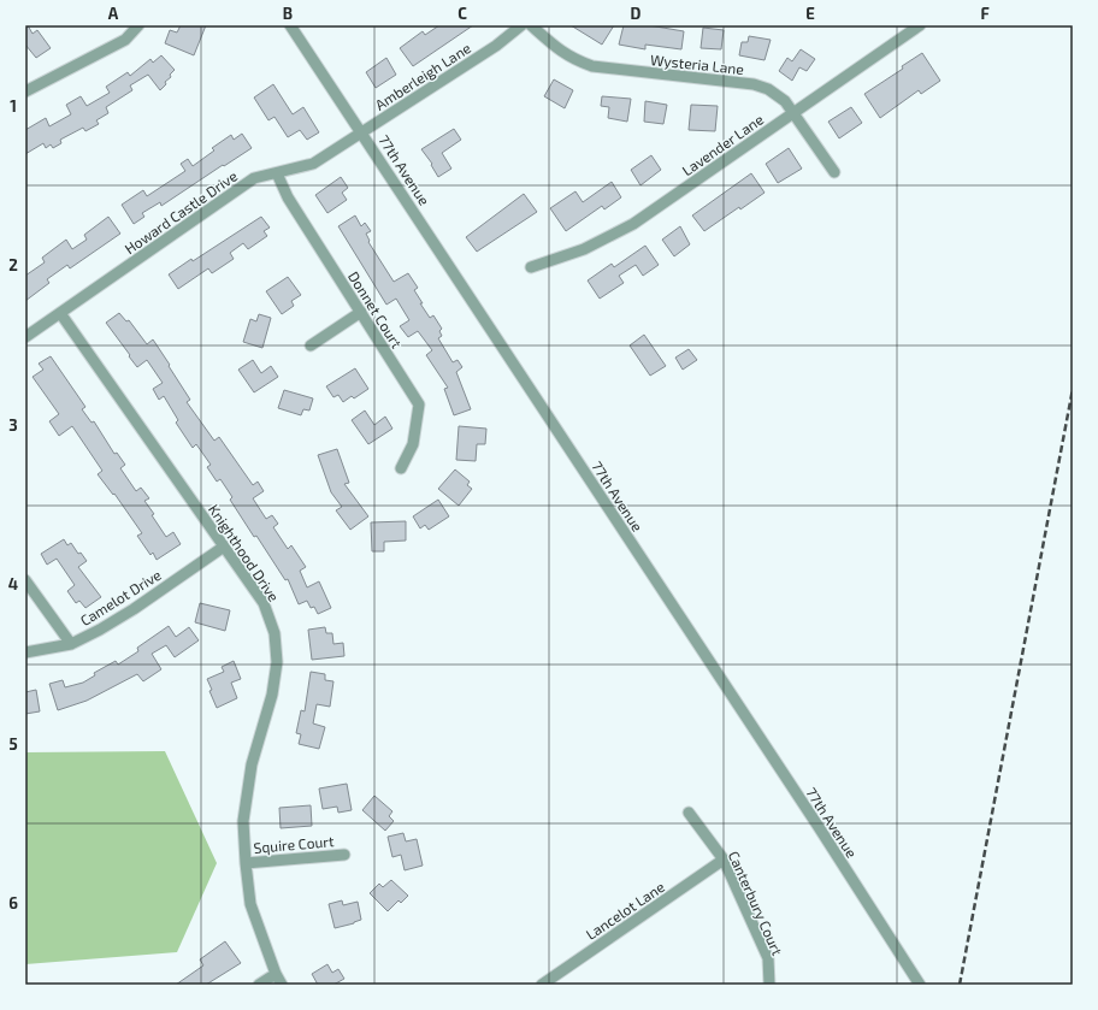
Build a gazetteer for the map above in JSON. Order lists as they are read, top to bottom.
{
  "streets": {
    "street": [
      "Wysteria Lane",
      "Amberleigh Lane",
      "Lavender Lane",
      "77th Avenue",
      "Howard Castle Drive",
      "Donnet Court",
      "Knighthood Drive",
      "Camelot Drive",
      "Squire Court",
      "Canterbury Court",
      "Lancelot Lane"
    ]
  },
  "crossings": [
    ["Wysteria Lane", "Lavender Lane"],
    ["Amberleigh Lane", "77th Avenue"],
    ["Amberleigh Lane", "Howard Castle Drive"],
    ["77th Avenue", "Howard Castle Drive"],
    ["Howard Castle Drive", "Donnet Court"],
    ["Howard Castle Drive", "Knighthood Drive"],
    ["Knighthood Drive", "Camelot Drive"],
    ["Knighthood Drive", "Squire Court"],
    ["Canterbury Court", "Lancelot Lane"]
  ],
  "grid": {
    "columns": [
      "A",
      "B",
      "C",
      "D",
      "E",
      "F"
    ],
    "rows": [
      "1",
      "2",
      "3",
      "4",
      "5",
      "6"
    ]
  }
}
